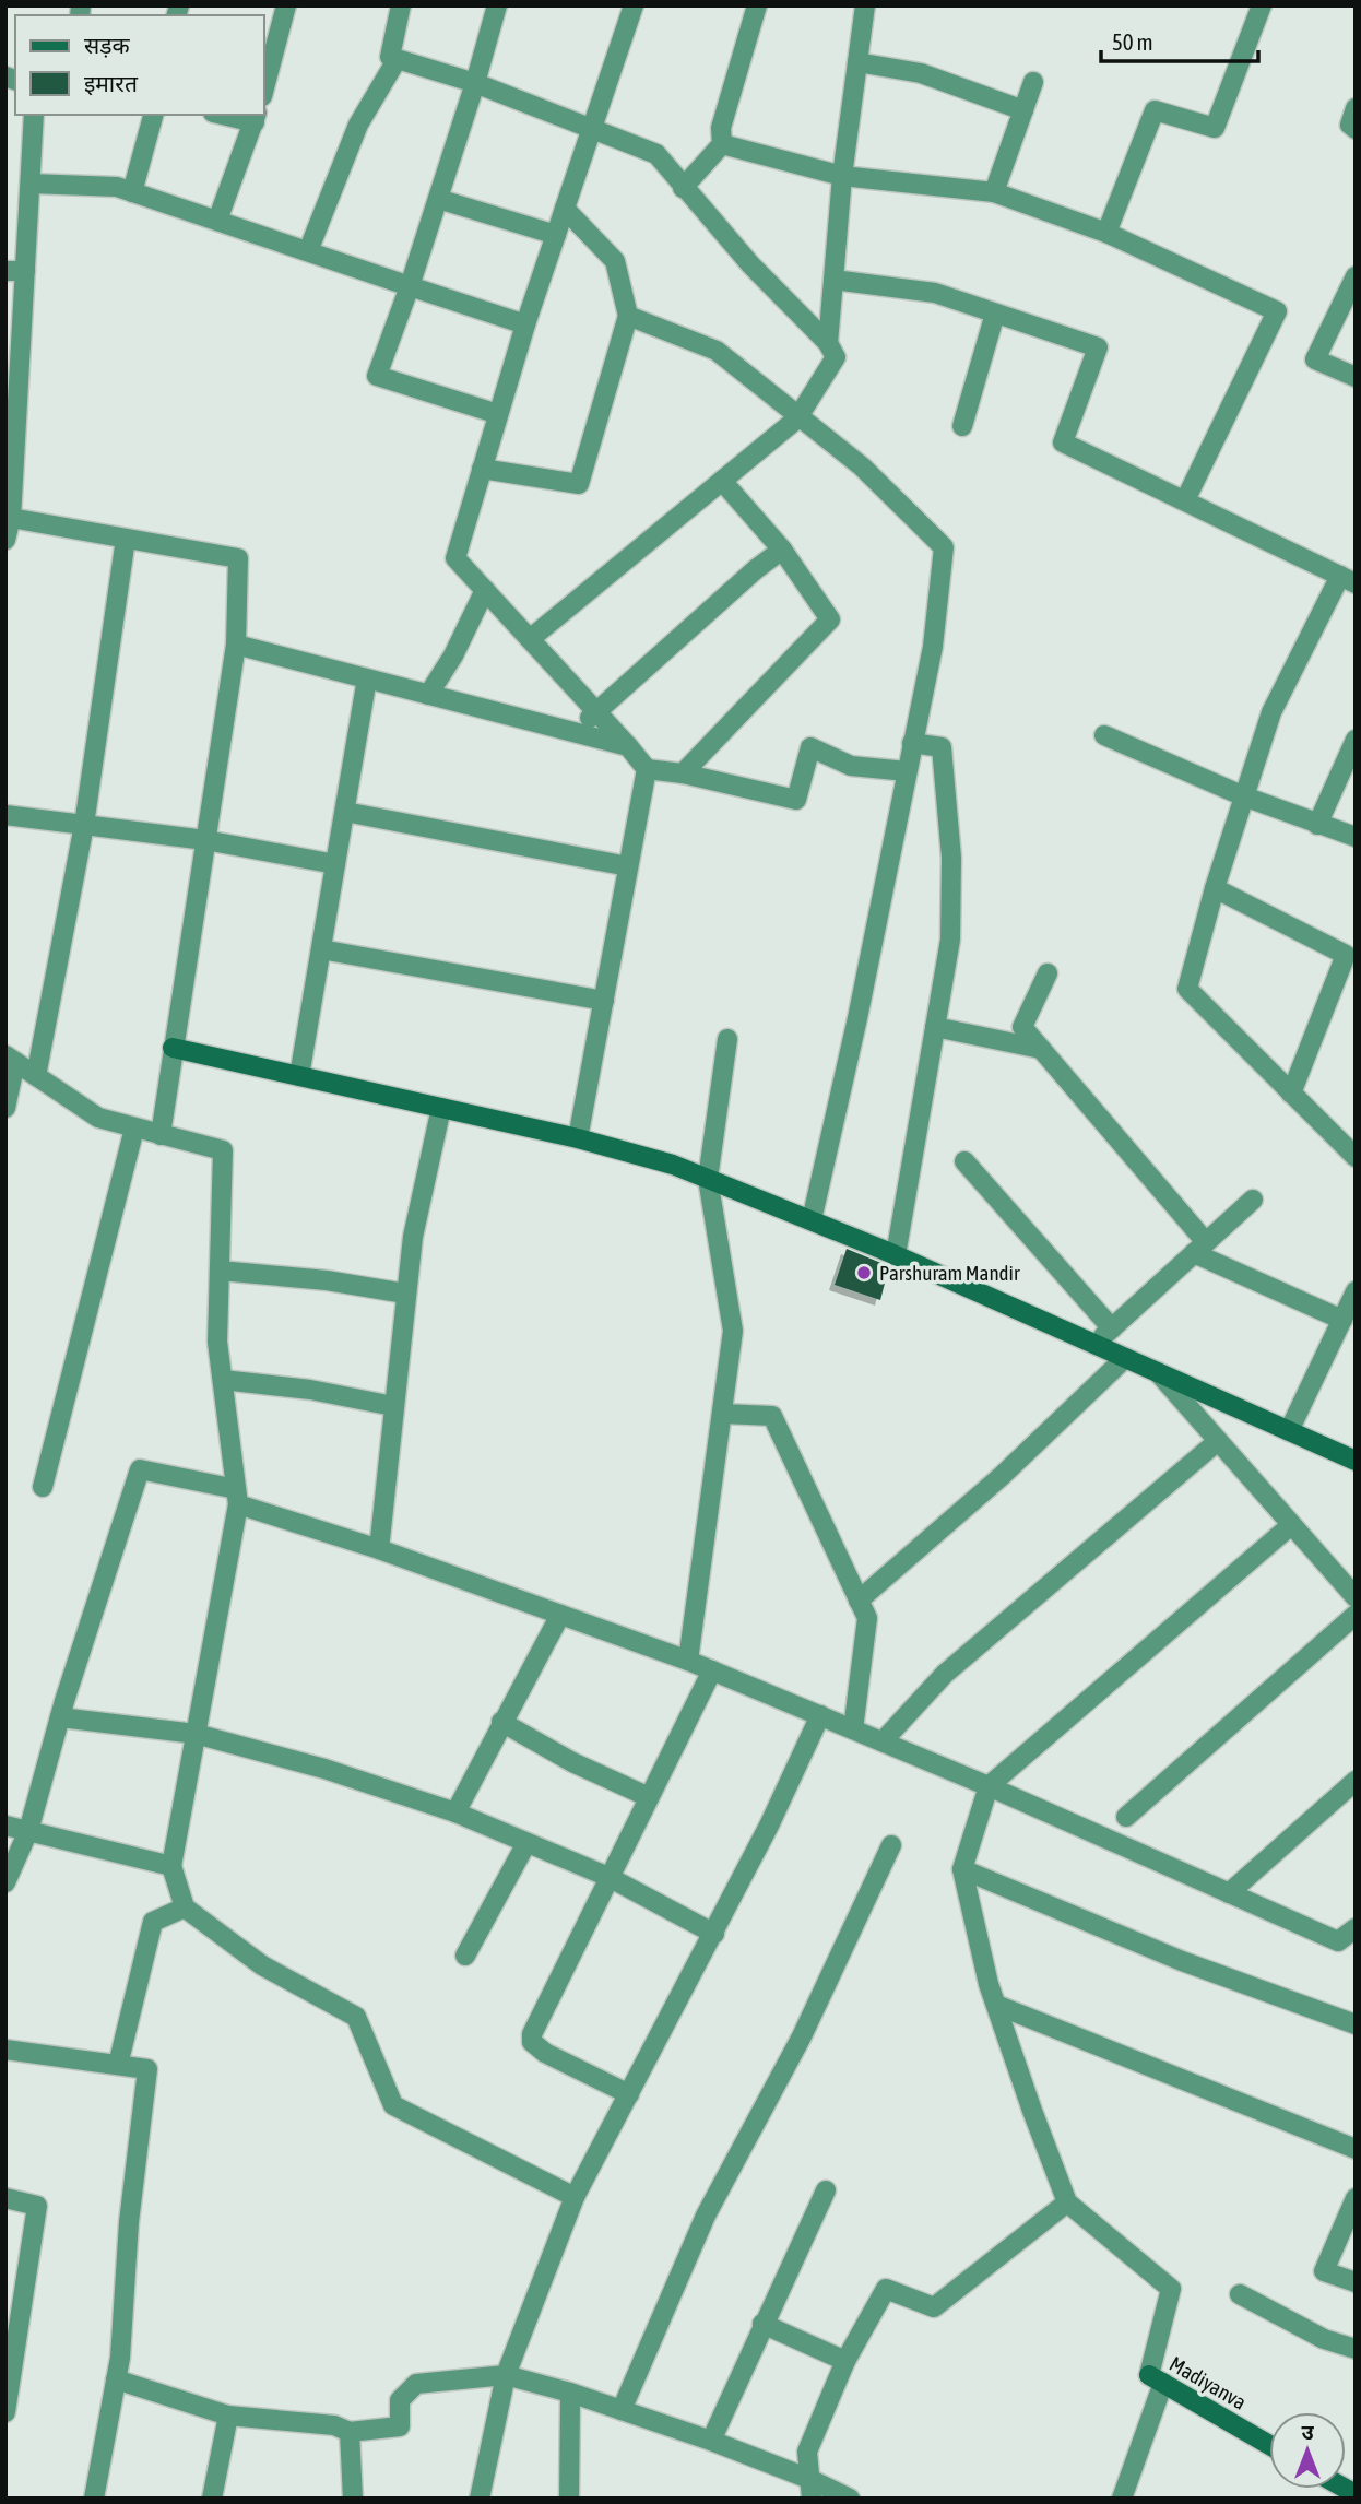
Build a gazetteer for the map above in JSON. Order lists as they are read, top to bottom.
{
  "streets": {
    "street": ["Madiyanva"]
  },
  "places": ["Parshuram Mandir"],
  "legend": ["सड़क", "इमारत"],
  "scale_bar": "50 m",
  "north": "top"
}
